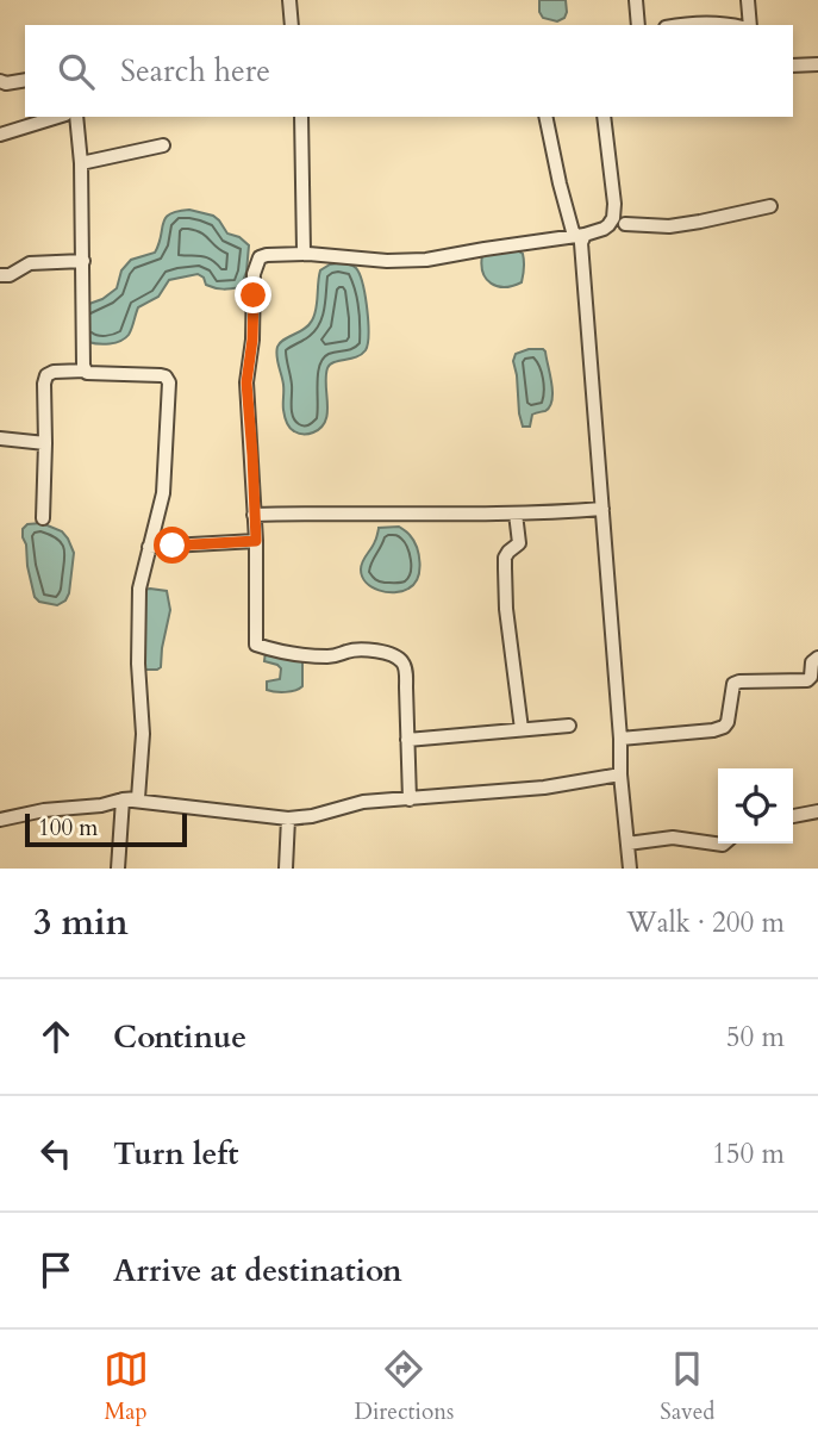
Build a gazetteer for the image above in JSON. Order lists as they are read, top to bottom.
{
  "scale_bar": "100 m",
  "page": {
    "search": "Search here",
    "scale": "100 m",
    "heading": ["3 min", "Walk · 200 m"],
    "list": [
      ["Continue", "50 m"],
      ["Turn left", "150 m"],
      "Arrive at destination"
    ],
    "nav": ["Map", "Directions", "Saved"]
  }
}
